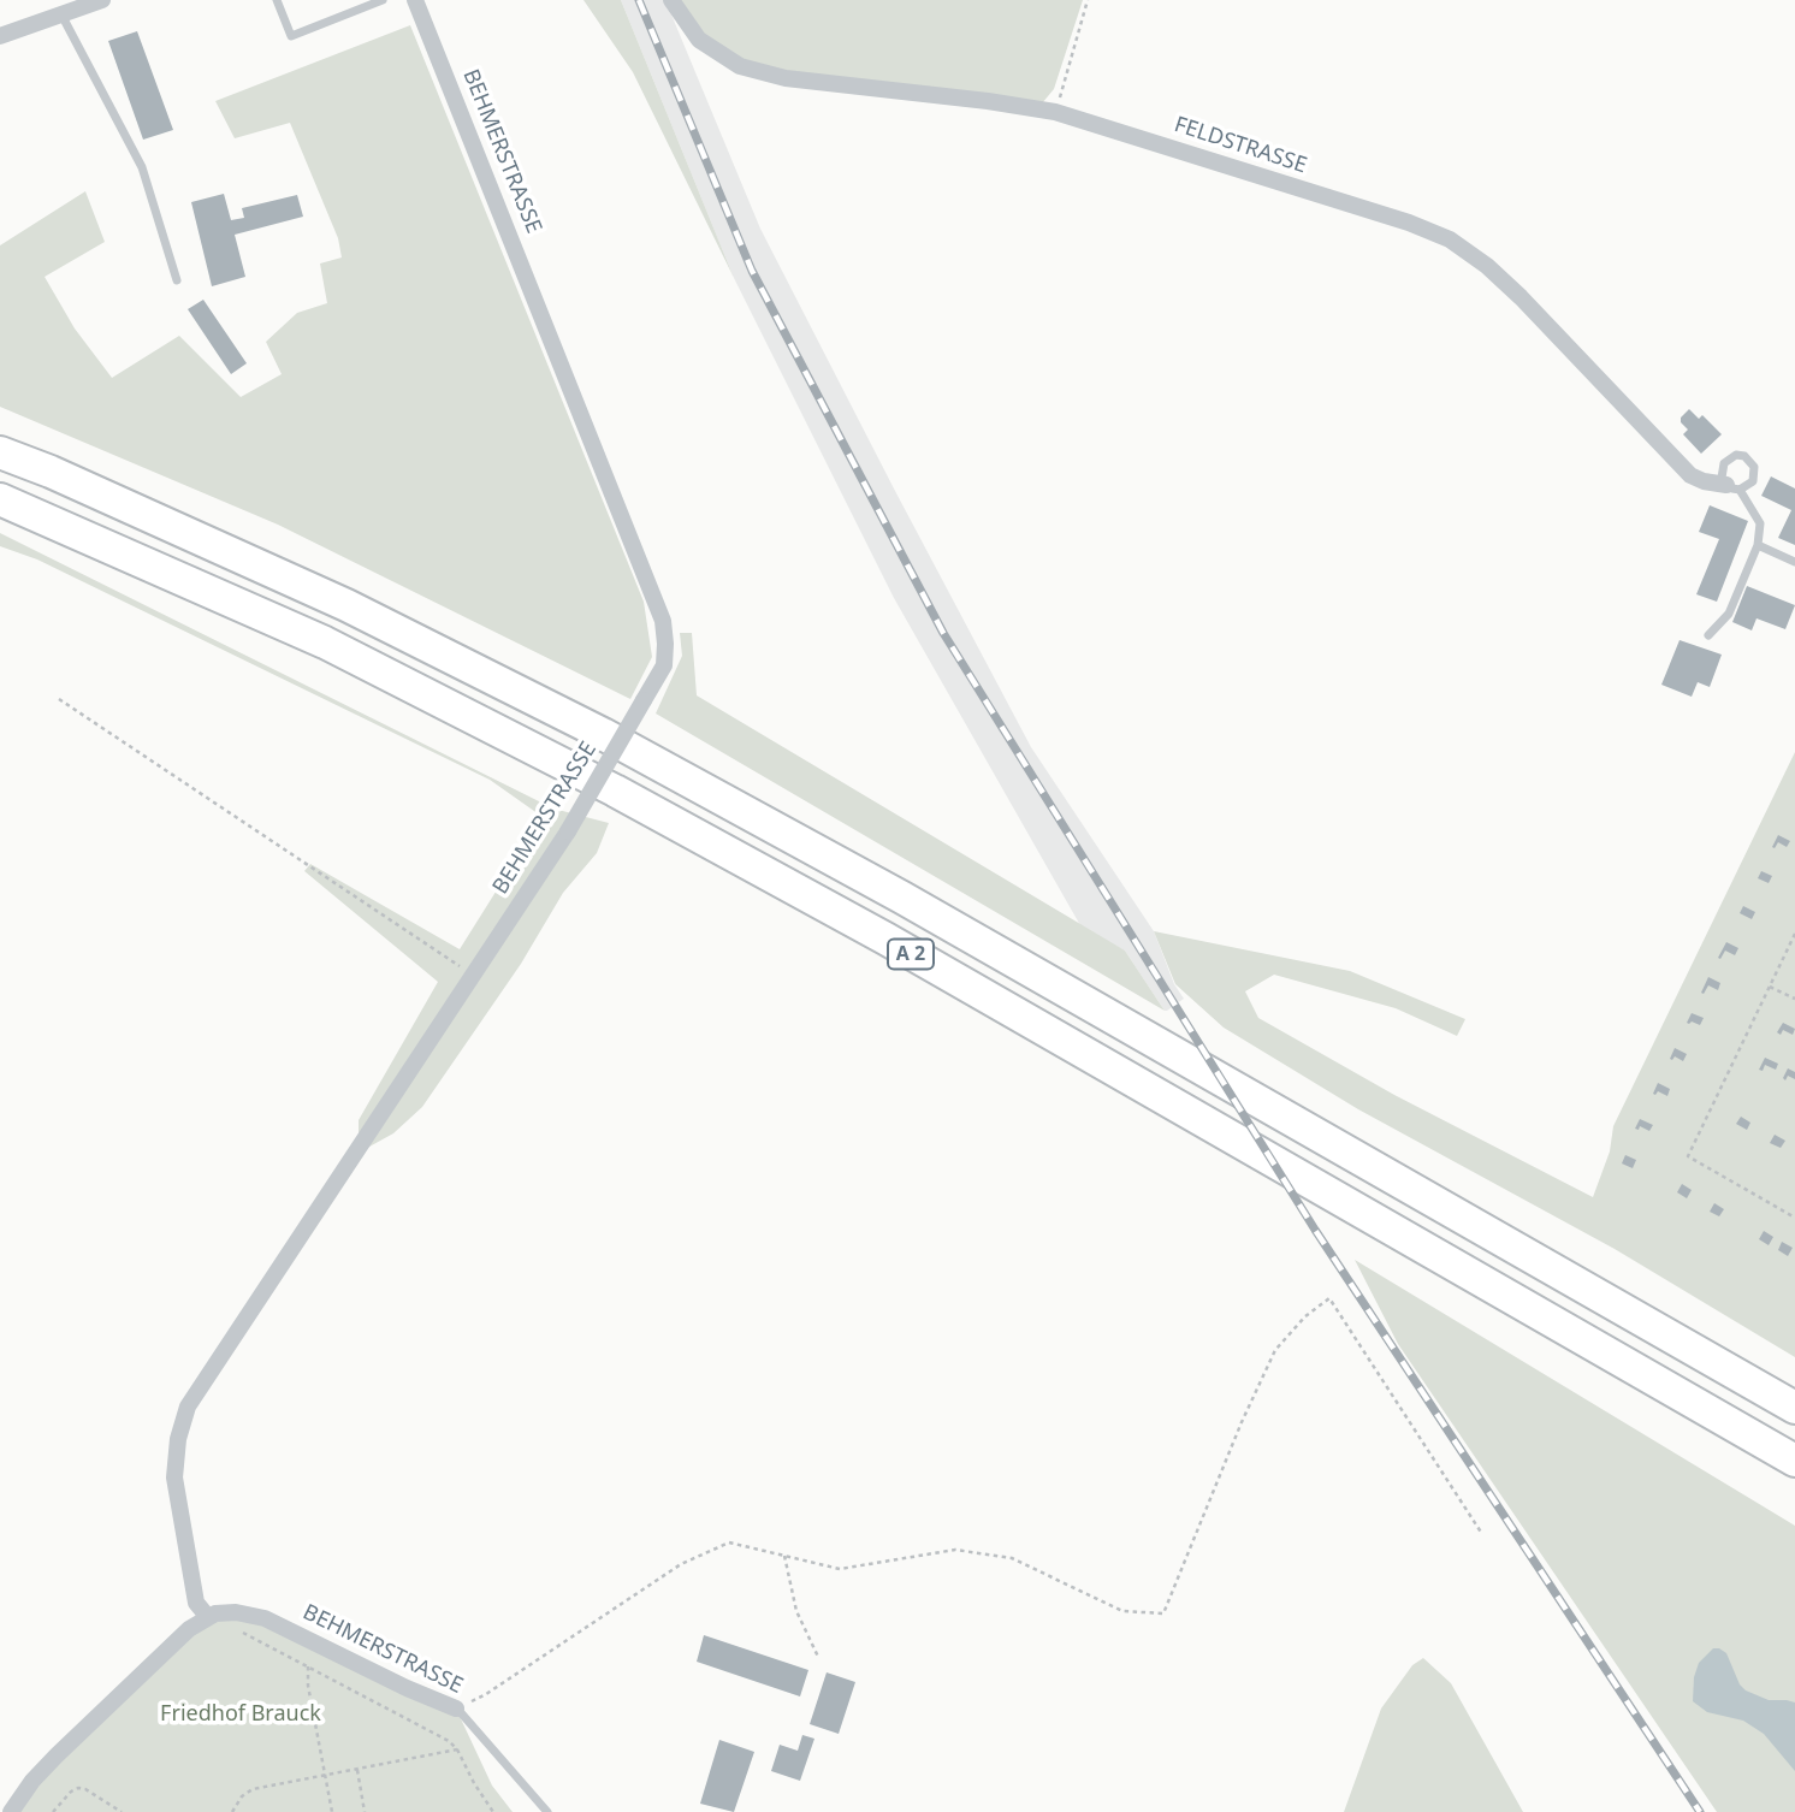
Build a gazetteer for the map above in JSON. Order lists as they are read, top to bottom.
{
  "streets": {
    "highway": ["A 2"],
    "street": ["FELDSTRASSE", "BEHMERSTRASSE"]
  },
  "parks": ["Friedhof Brauck"]
}
